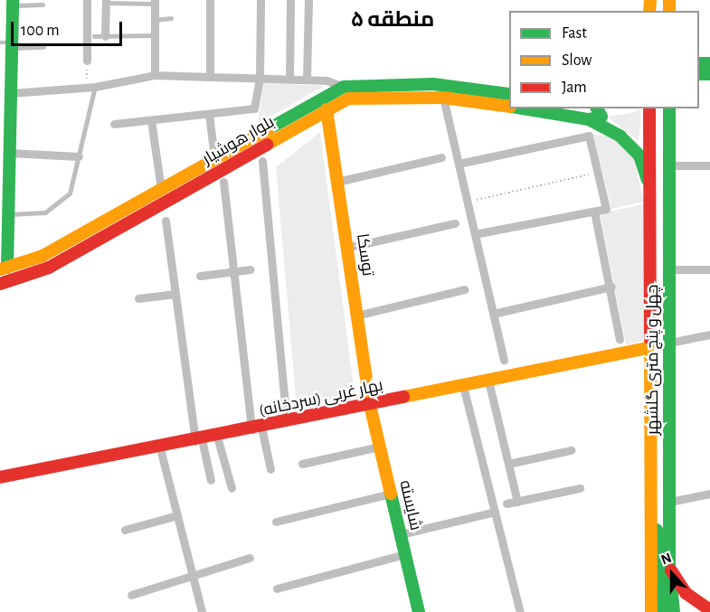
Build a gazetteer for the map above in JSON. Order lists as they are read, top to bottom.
{
  "streets": {
    "main road": [
      "بلوار هوشیار",
      "توسکا",
      "چهل و پنج متری گلشهر",
      "بهار غربی (سردخانه)",
      "شایسته"
    ]
  },
  "crossings": [
    ["بلوار هوشیار", "توسکا"],
    ["بلوار هوشیار", "چهل و پنج متری گلشهر"],
    ["توسکا", "بهار غربی (سردخانه)"],
    ["توسکا", "شایسته"],
    ["چهل و پنج متری گلشهر", "بهار غربی (سردخانه)"],
    ["بهار غربی (سردخانه)", "شایسته"]
  ],
  "districts": ["منطقه ۵"],
  "legend": ["Fast", "Slow", "Jam"],
  "scale_bar": "100 m",
  "north": "top"
}
